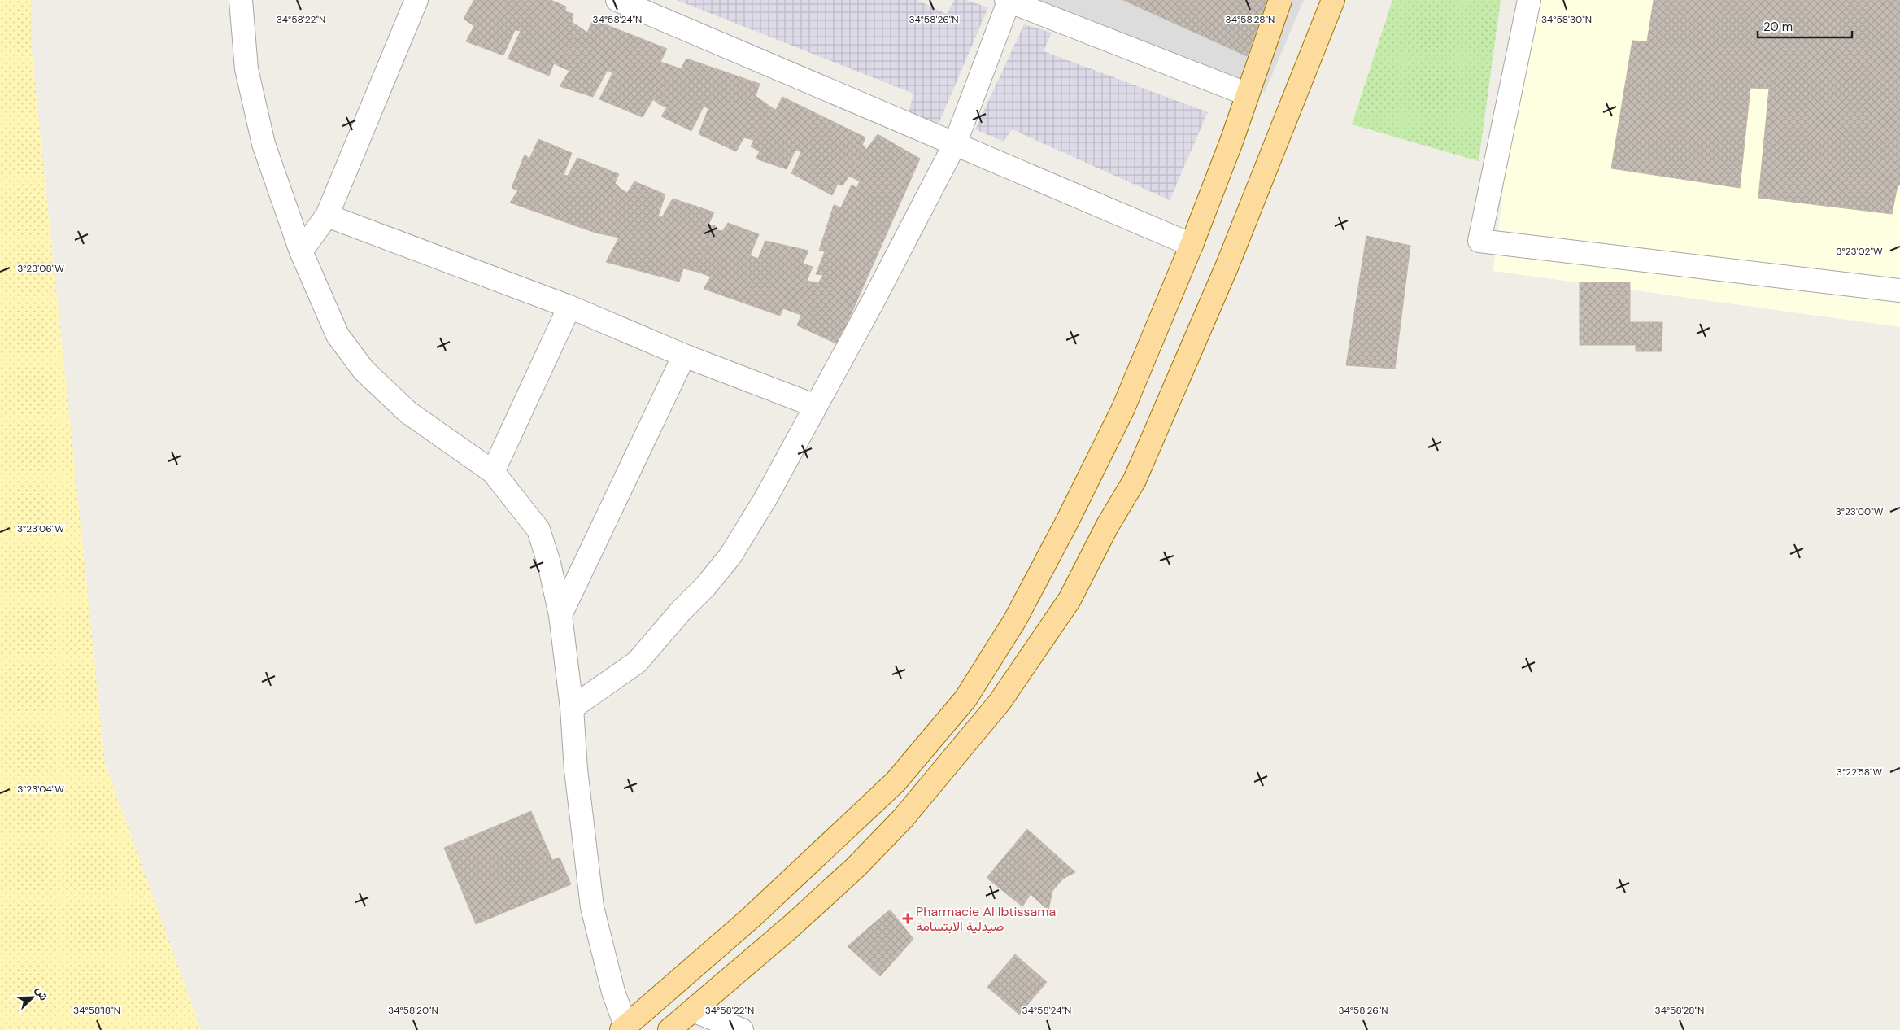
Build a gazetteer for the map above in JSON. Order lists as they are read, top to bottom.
{
  "places": {
    "health": ["Pharmacie Al Ibtissama صيدلية الابتسامة"]
  },
  "scale_bar": "20 m",
  "north": "top right",
  "coordinates": [
    "34°58'26\"N",
    "34°58'30\"N",
    "34°58'22\"N",
    "34°58'24\"N",
    "34°58'28\"N",
    "3°23'02\"W",
    "3°23'08\"W",
    "3°23'00\"W",
    "3°23'06\"W",
    "3°22'58\"W",
    "3°23'04\"W",
    "34°58'18\"N",
    "34°58'20\"N"
  ]
}
